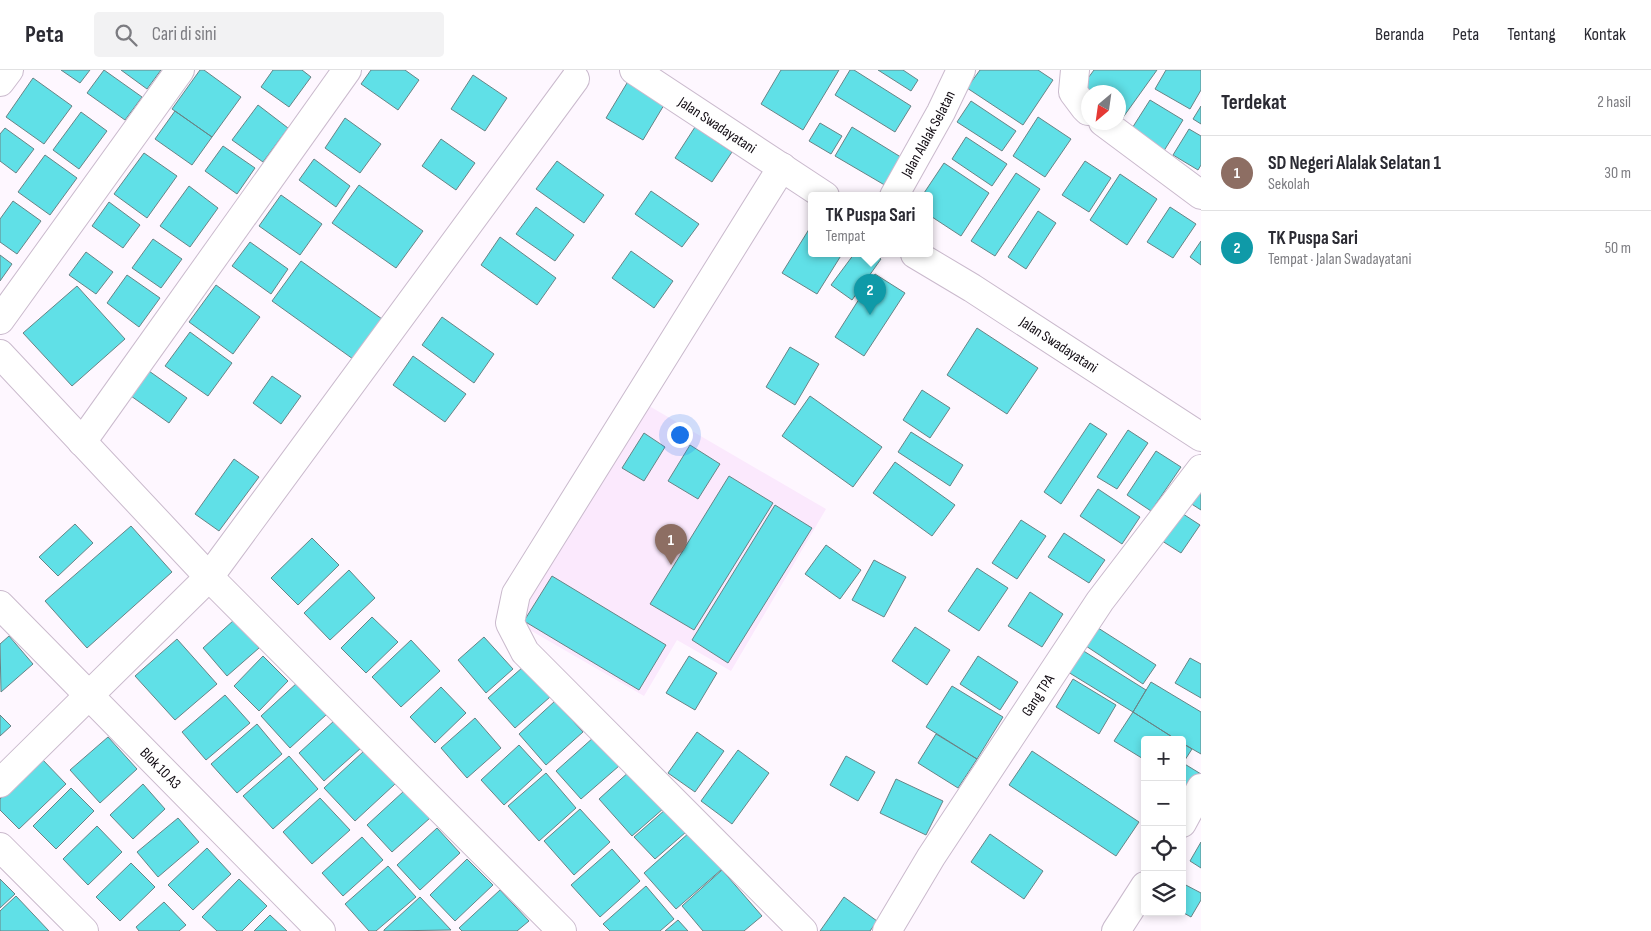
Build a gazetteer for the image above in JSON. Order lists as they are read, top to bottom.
{
  "streets": {
    "street": [
      "Jalan Swadayatani",
      "Jalan Alalak Selatan",
      "Gang TPA",
      "Blok 10 A3"
    ]
  },
  "north": "bottom left",
  "page": {
    "header": "Peta",
    "search": "Cari di sini",
    "nav": [
      "Beranda",
      "Peta",
      "Tentang",
      "Kontak"
    ],
    "heading": ["Terdekat", "2 hasil"],
    "list": [
      {
        "mark": "1",
        "name": "SD Negeri Alalak Selatan 1",
        "note": "Sekolah",
        "value": "30 m"
      },
      {
        "mark": "2",
        "name": "TK Puspa Sari",
        "note": "Tempat · Jalan Swadayatani",
        "value": "50 m"
      }
    ],
    "popup": ["TK Puspa Sari", "Tempat"],
    "pins": ["2", "1"],
    "map_buttons": ["+", "−"]
  }
}
